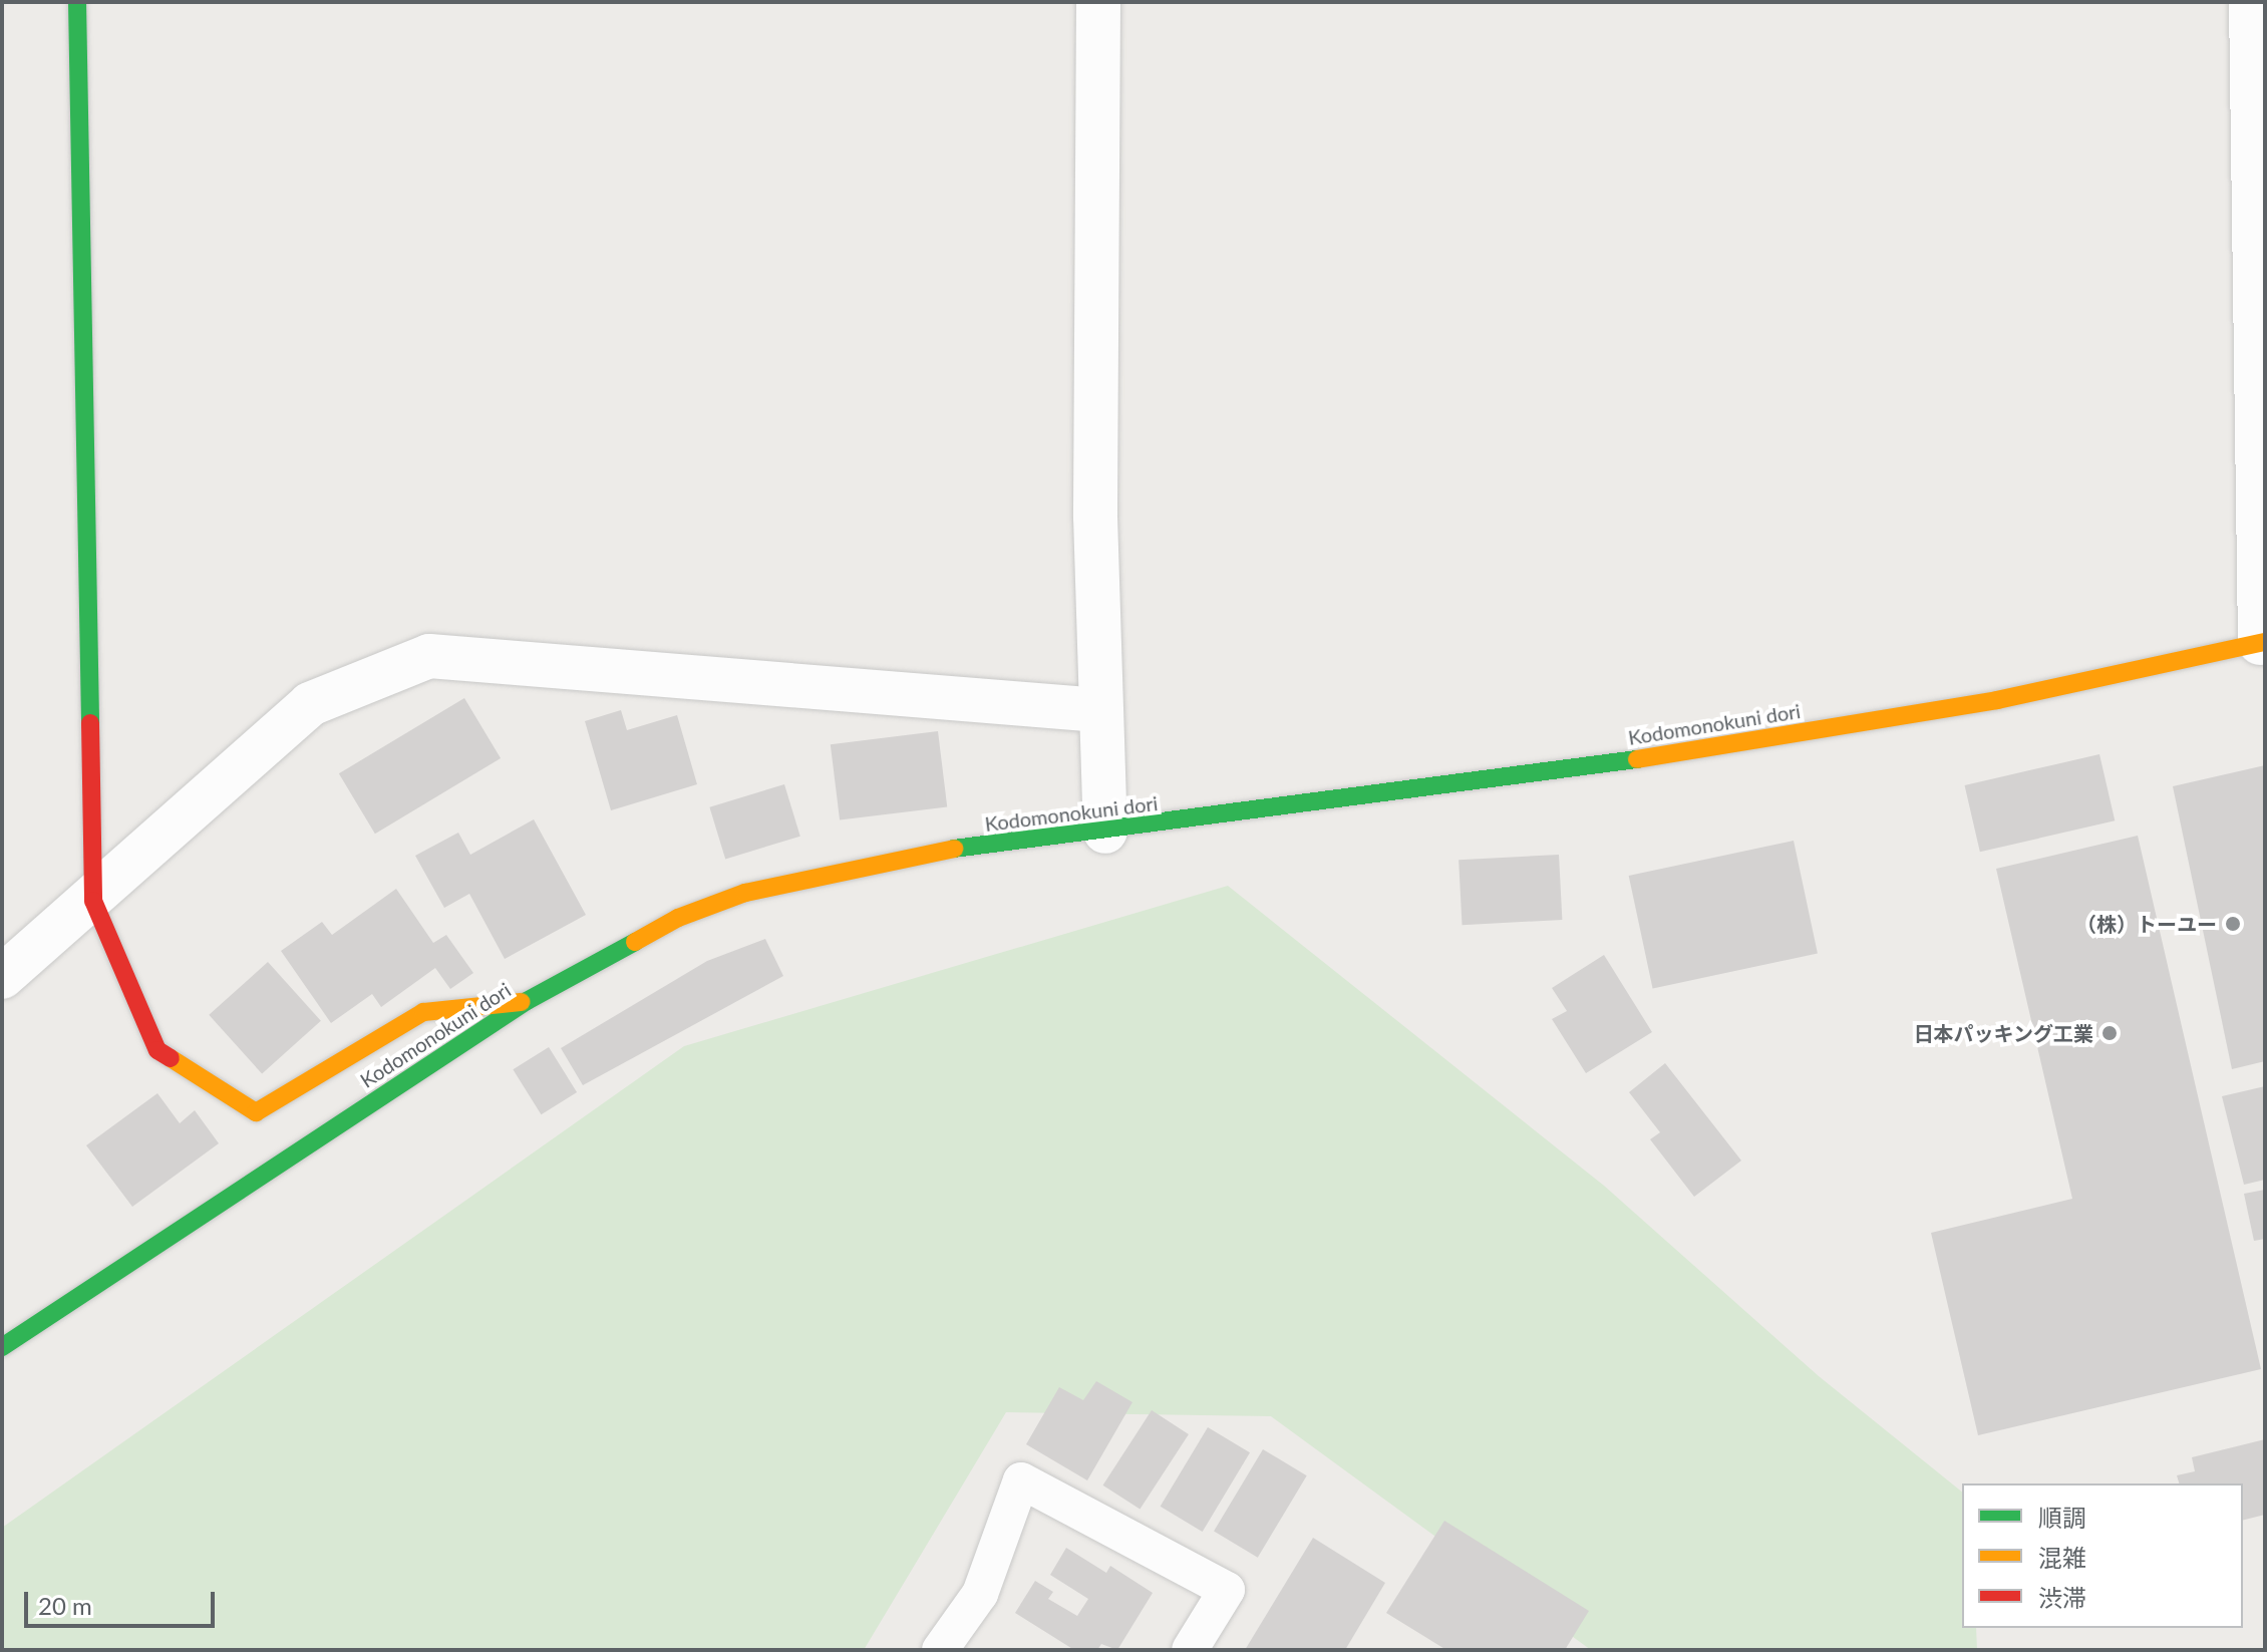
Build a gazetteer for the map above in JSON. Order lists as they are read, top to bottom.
{
  "streets": {
    "main road": ["Kodomonokuni dori"]
  },
  "places": ["（株）トーユー", "日本パッキング工業"],
  "legend": ["順調", "混雑", "渋滞"],
  "scale_bar": "20 m"
}
